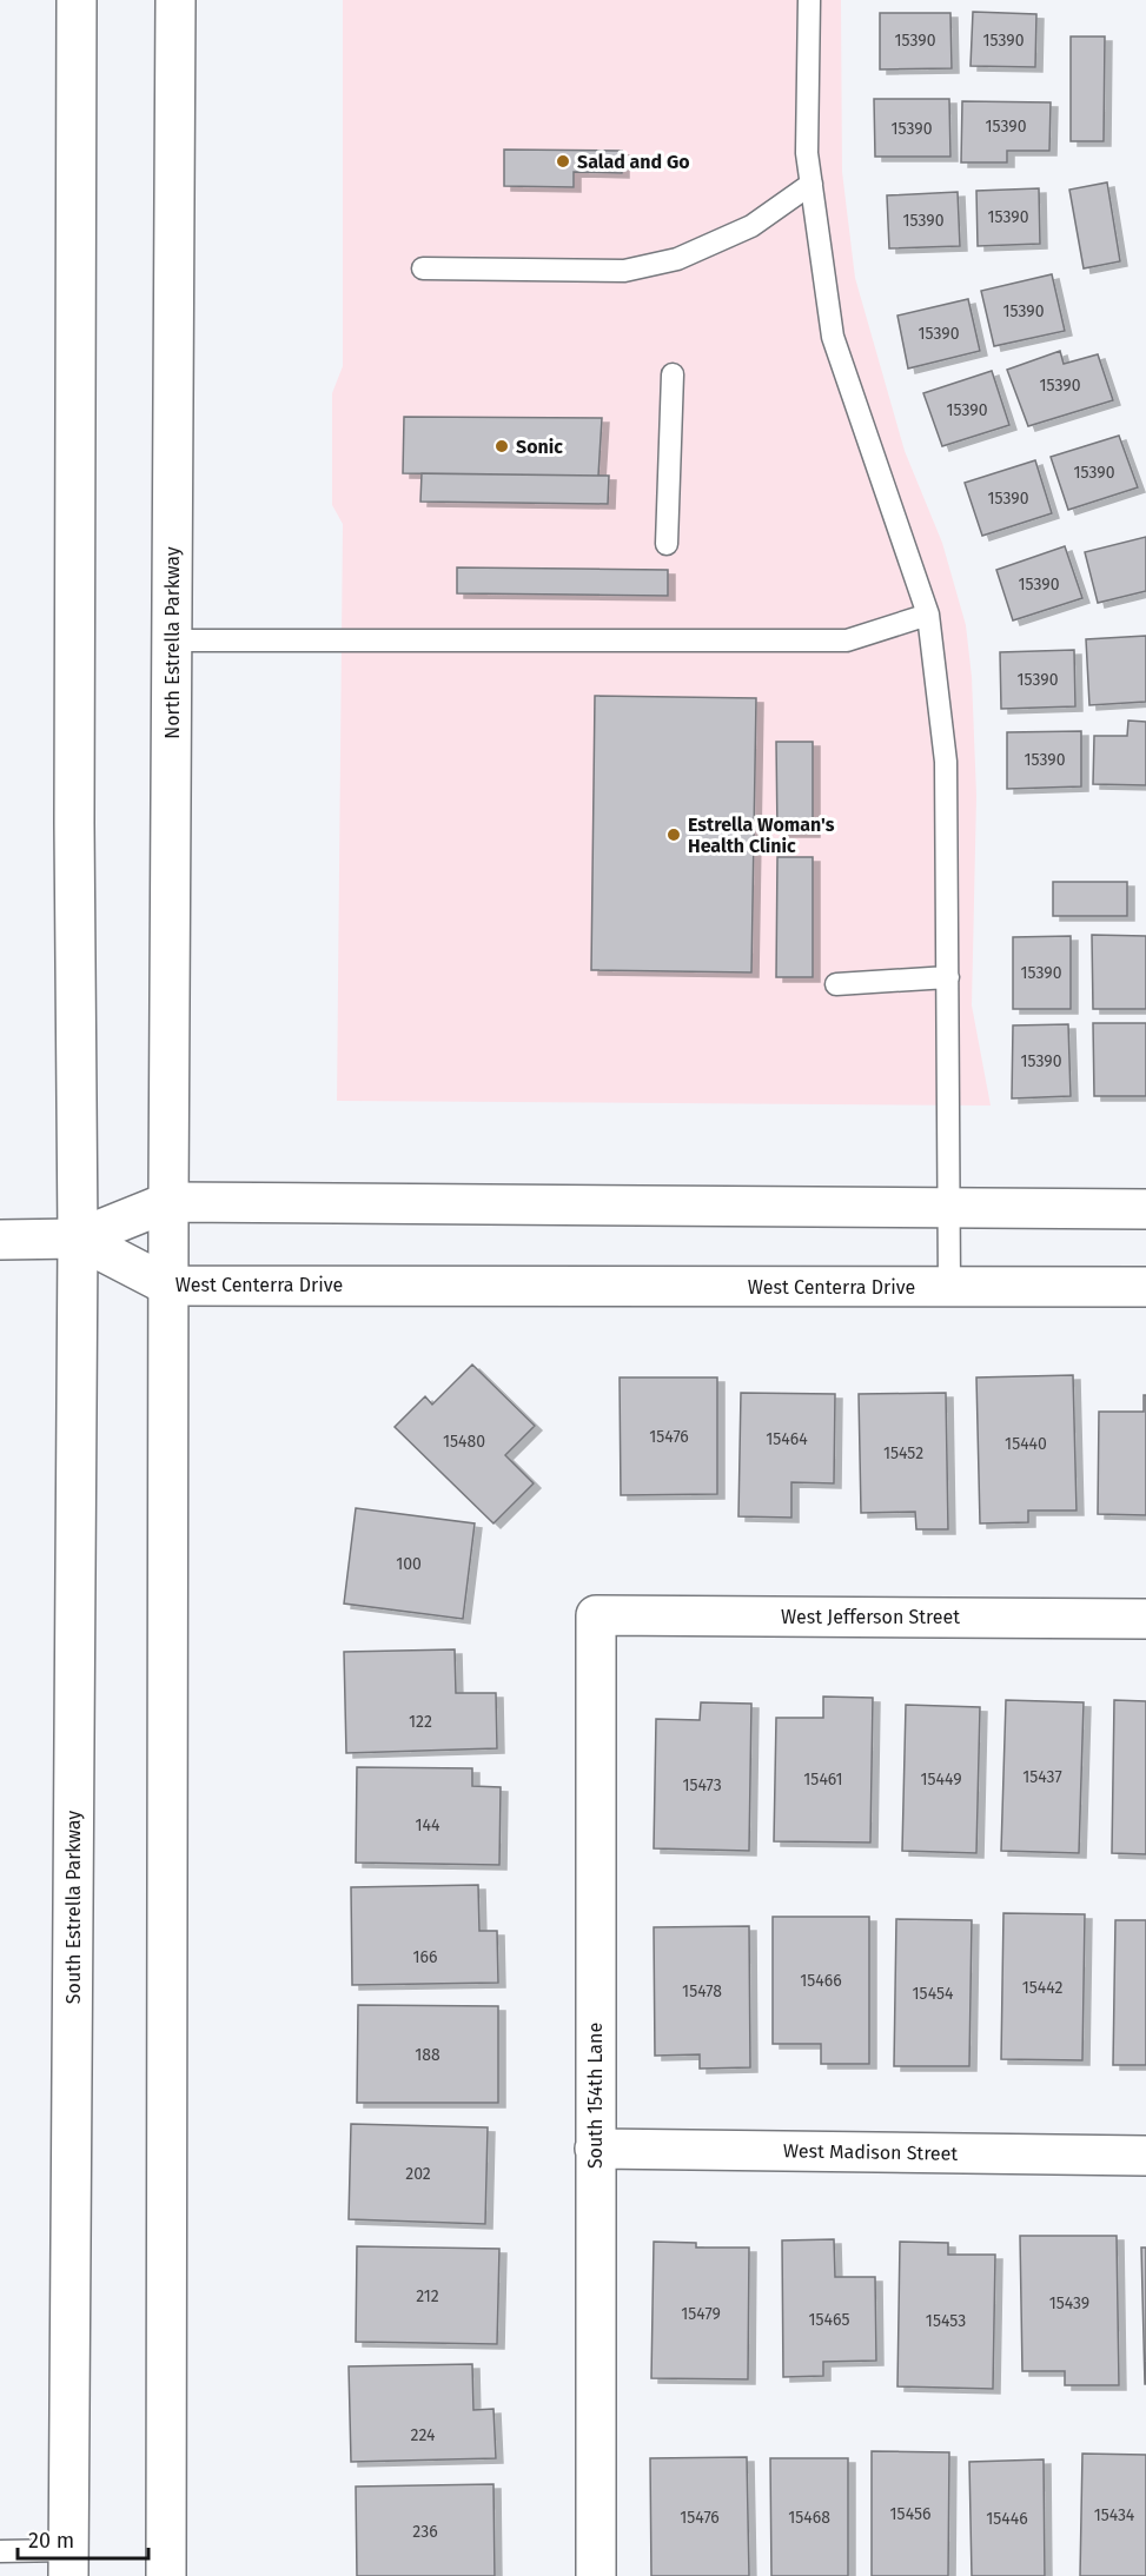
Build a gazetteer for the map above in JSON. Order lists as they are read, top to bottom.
{
  "streets": {
    "main road": [
      "North Estrella Parkway",
      "West Centerra Drive",
      "West Jefferson Street",
      "South Estrella Parkway",
      "South 154th Lane",
      "West Madison Street"
    ]
  },
  "crossings": [
    ["North Estrella Parkway", "West Centerra Drive"],
    ["West Centerra Drive", "South Estrella Parkway"],
    ["West Jefferson Street", "South 154th Lane"],
    ["South 154th Lane", "West Madison Street"]
  ],
  "places": ["Salad and Go", "Sonic", "Estrella Woman's Health Clinic"],
  "house_numbers": [
    "15390",
    "15390",
    "15390",
    "15390",
    "15390",
    "15390",
    "15390",
    "15390",
    "15390",
    "15390",
    "15390",
    "15390",
    "15390",
    "15390",
    "15390",
    "15390",
    "15390",
    "15476",
    "15464",
    "15480",
    "15440",
    "15452",
    "100",
    "122",
    "15437",
    "15461",
    "15449",
    "15473",
    "144",
    "166",
    "15466",
    "15442",
    "15478",
    "15454",
    "188",
    "202",
    "212",
    "15439",
    "15479",
    "15465",
    "15453",
    "224",
    "15456",
    "15434",
    "15476",
    "15468",
    "15446",
    "236"
  ],
  "scale_bar": "20 m"
}
